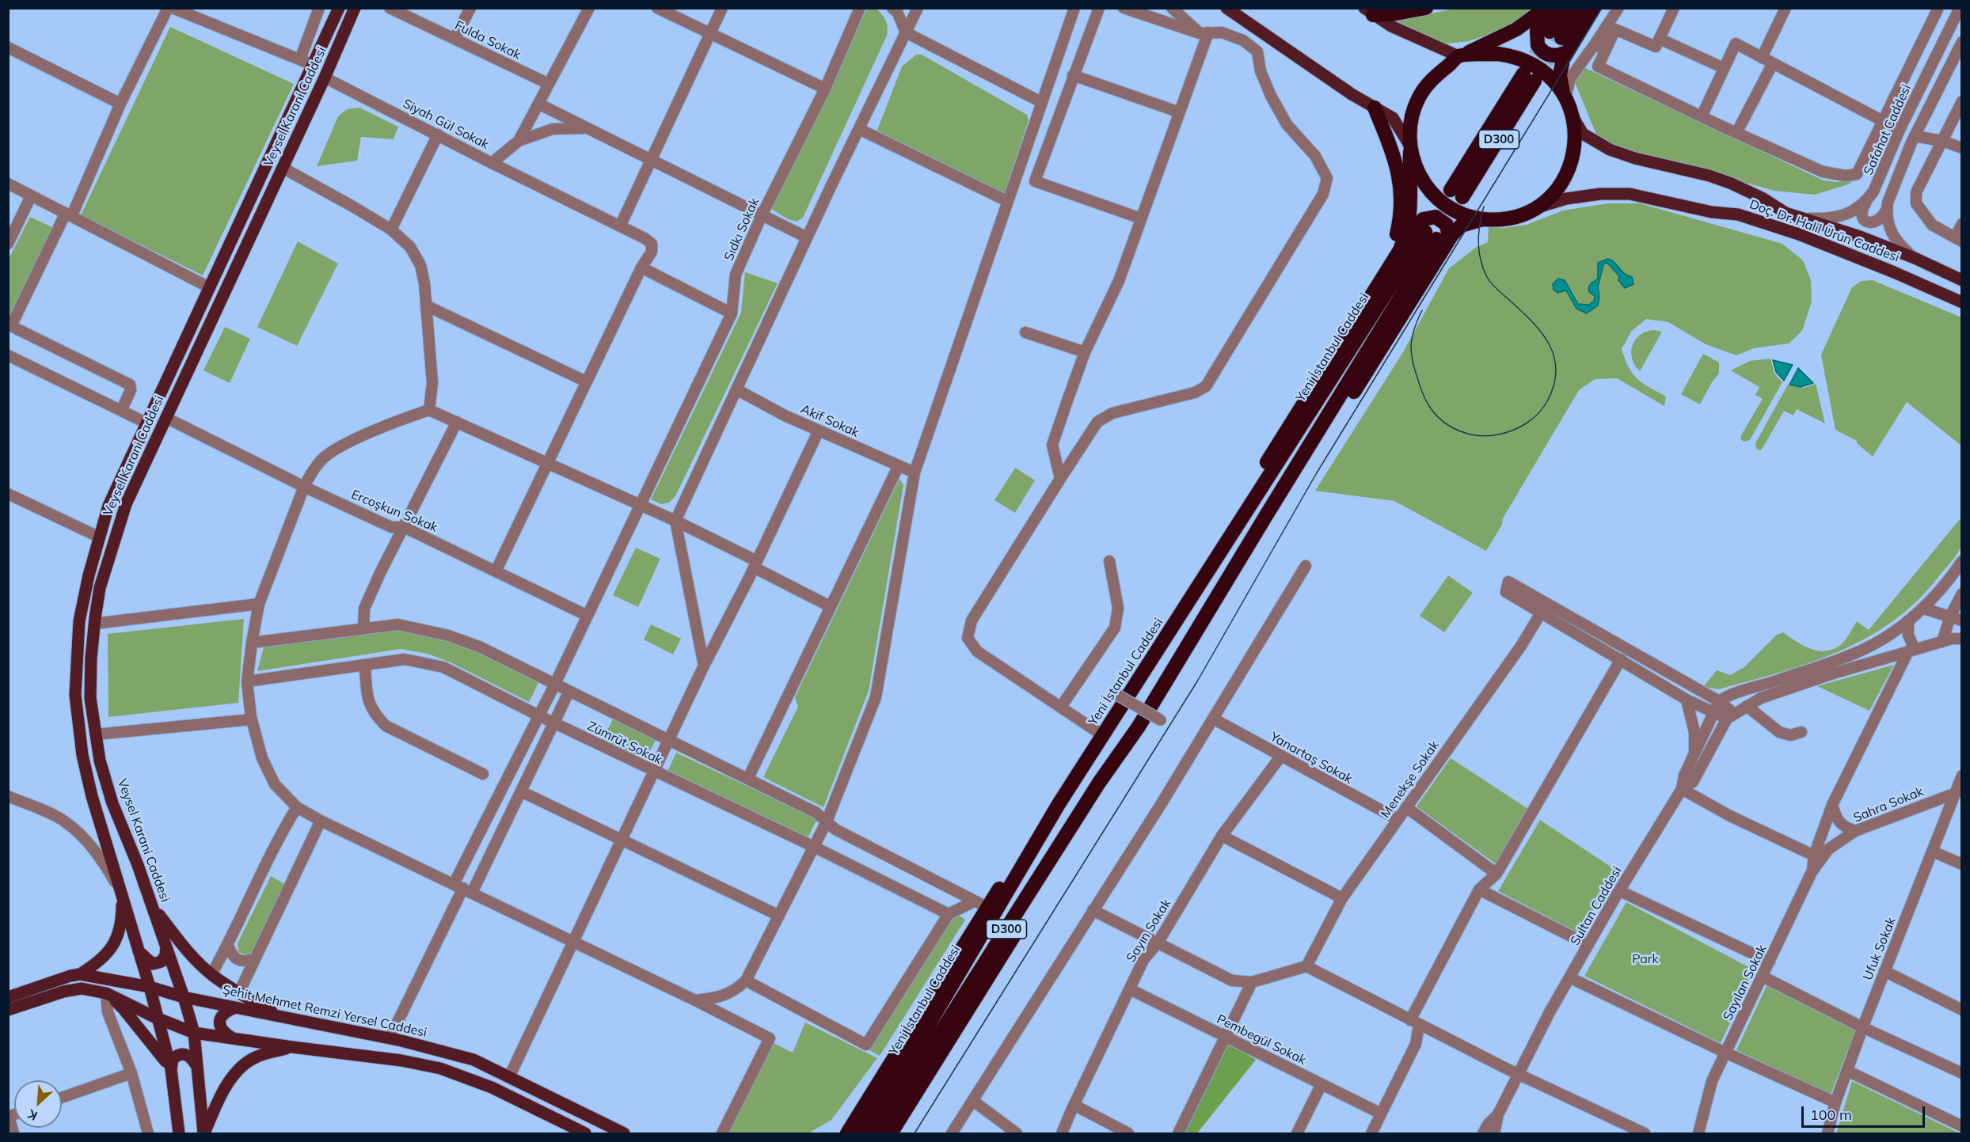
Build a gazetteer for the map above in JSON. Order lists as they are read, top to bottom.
{
  "streets": {
    "highway": ["D300", "Yeni İstanbul Caddesi"],
    "main road": ["Veysel Karani Caddesi", "Doç. Dr. Halil Ürün Caddesi", "Şehit Mehmet Remzi Yersel Caddesi"],
    "street": [
      "Fulda Sokak",
      "Siyah Gül Sokak",
      "Safahat Caddesi",
      "Sıdkı Sokak",
      "Akif Sokak",
      "Ercoşkun Sokak",
      "Zümrüt Sokak",
      "Yanartaş Sokak",
      "Menekşe Sokak",
      "Sahra Sokak",
      "Sultan Caddesi",
      "Sayın Sokak",
      "Ufuk Sokak",
      "Sayılan Sokak",
      "Pembegül Sokak"
    ]
  },
  "crossings": [
    ["Fulda Sokak", "Siyah Gül Sokak"],
    ["Veysel Karani Caddesi", "Siyah Gül Sokak"],
    ["Veysel Karani Caddesi", "Ercoşkun Sokak"],
    ["Veysel Karani Caddesi", "Şehit Mehmet Remzi Yersel Caddesi"],
    ["Safahat Caddesi", "Doç. Dr. Halil Ürün Caddesi"],
    ["D300", "Yeni İstanbul Caddesi"],
    ["Sıdkı Sokak", "Ercoşkun Sokak"],
    ["Sıdkı Sokak", "Zümrüt Sokak"],
    ["Yanartaş Sokak", "Menekşe Sokak"],
    ["Yanartaş Sokak", "Sayın Sokak"],
    ["Sahra Sokak", "Ufuk Sokak"],
    ["Sahra Sokak", "Sayılan Sokak"],
    ["Sayın Sokak", "Pembegül Sokak"]
  ],
  "parks": ["Park"],
  "scale_bar": "100 m",
  "north": "bottom left"
}
